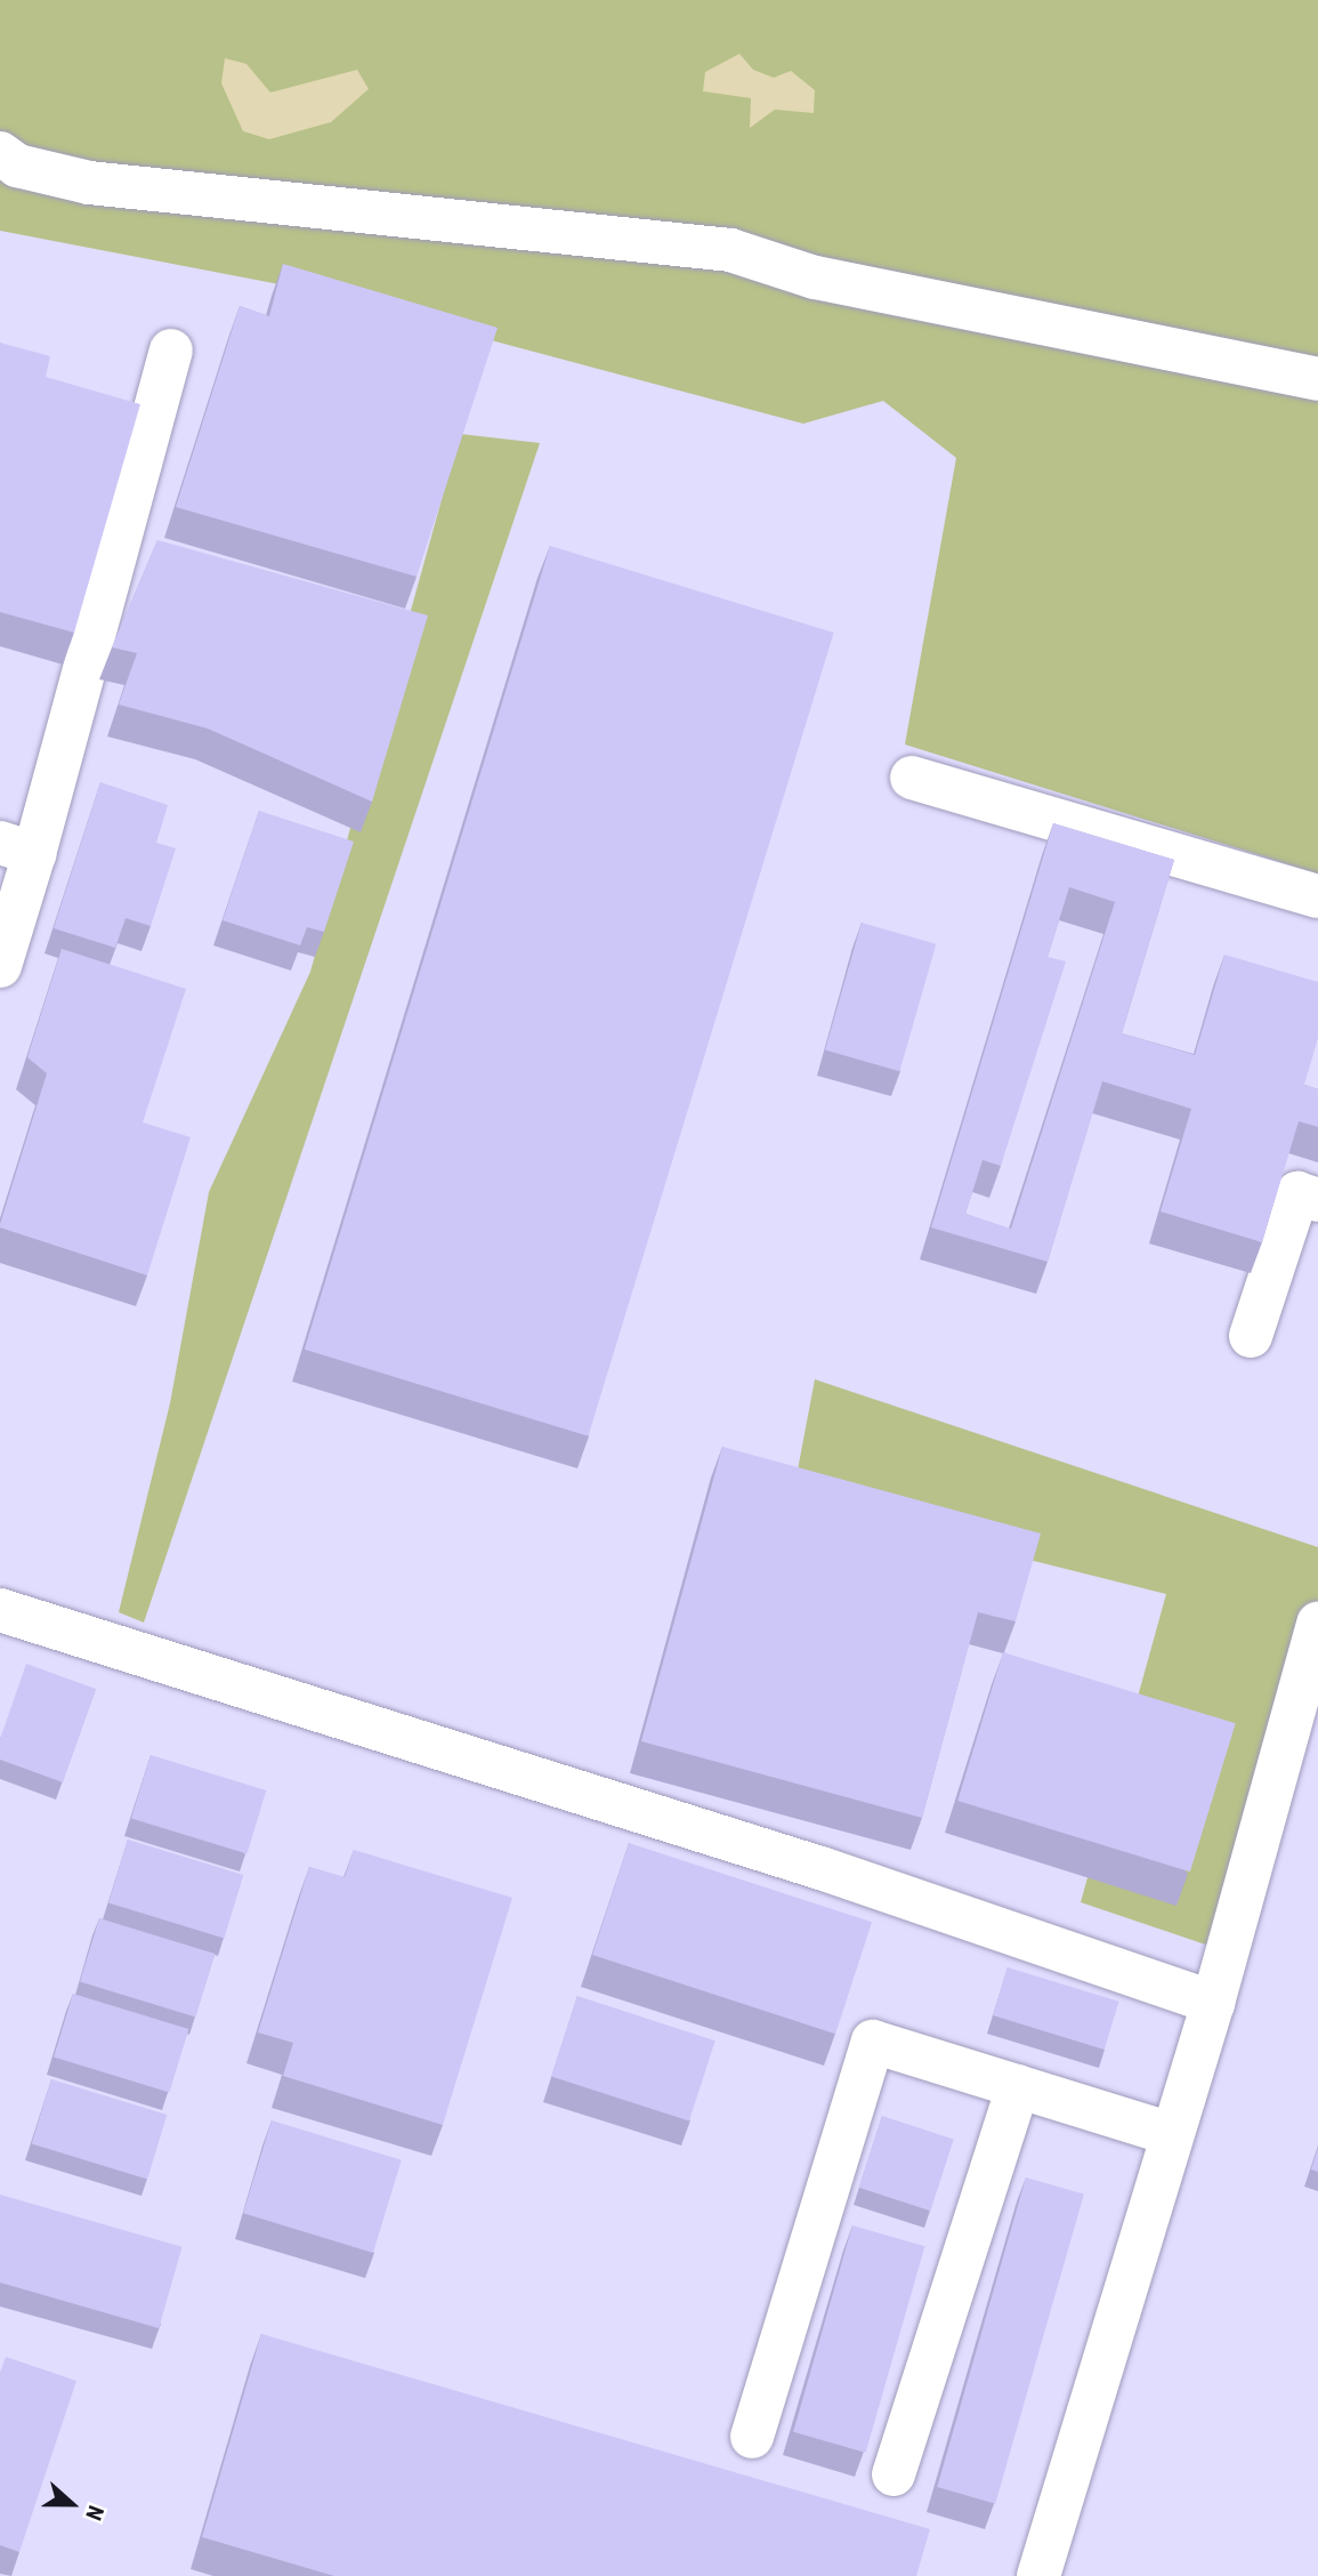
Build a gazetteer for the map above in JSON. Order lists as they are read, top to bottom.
{
  "north": "right"
}
